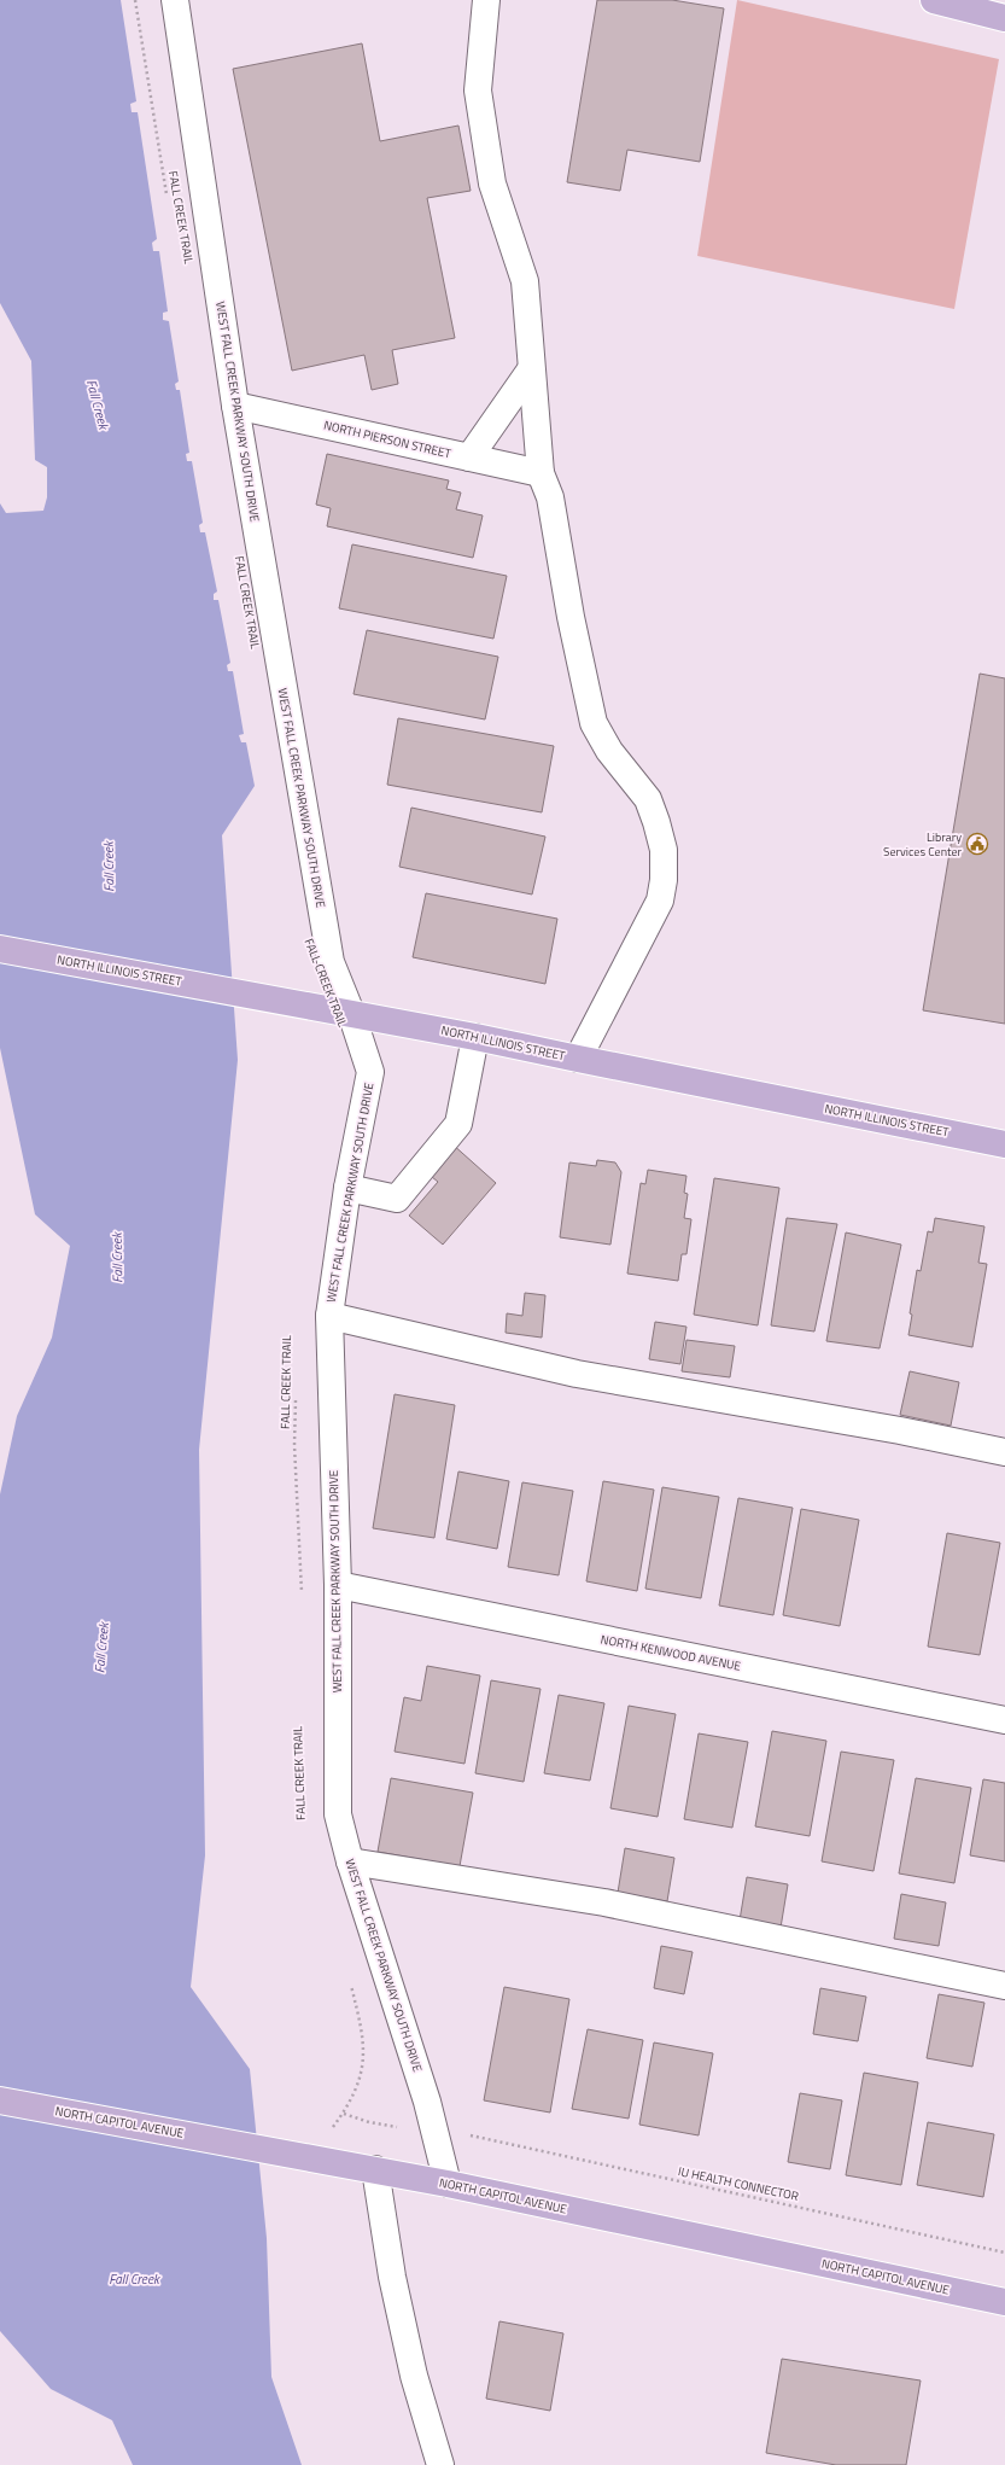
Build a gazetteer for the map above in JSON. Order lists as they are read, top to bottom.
{
  "streets": {
    "main road": ["NORTH ILLINOIS STREET", "NORTH CAPITOL AVENUE"],
    "street": ["WEST FALL CREEK PARKWAY SOUTH DRIVE", "NORTH PIERSON STREET", "NORTH KENWOOD AVENUE"],
    "path": ["FALL CREEK TRAIL", "IU HEALTH CONNECTOR"]
  },
  "crossings": [
    ["WEST FALL CREEK PARKWAY SOUTH DRIVE", "NORTH PIERSON STREET"],
    ["WEST FALL CREEK PARKWAY SOUTH DRIVE", "NORTH ILLINOIS STREET"],
    ["WEST FALL CREEK PARKWAY SOUTH DRIVE", "NORTH KENWOOD AVENUE"],
    ["WEST FALL CREEK PARKWAY SOUTH DRIVE", "NORTH CAPITOL AVENUE"]
  ],
  "water": ["Fall Creek"],
  "places": {
    "public building": ["Library Services Center"]
  }
}
